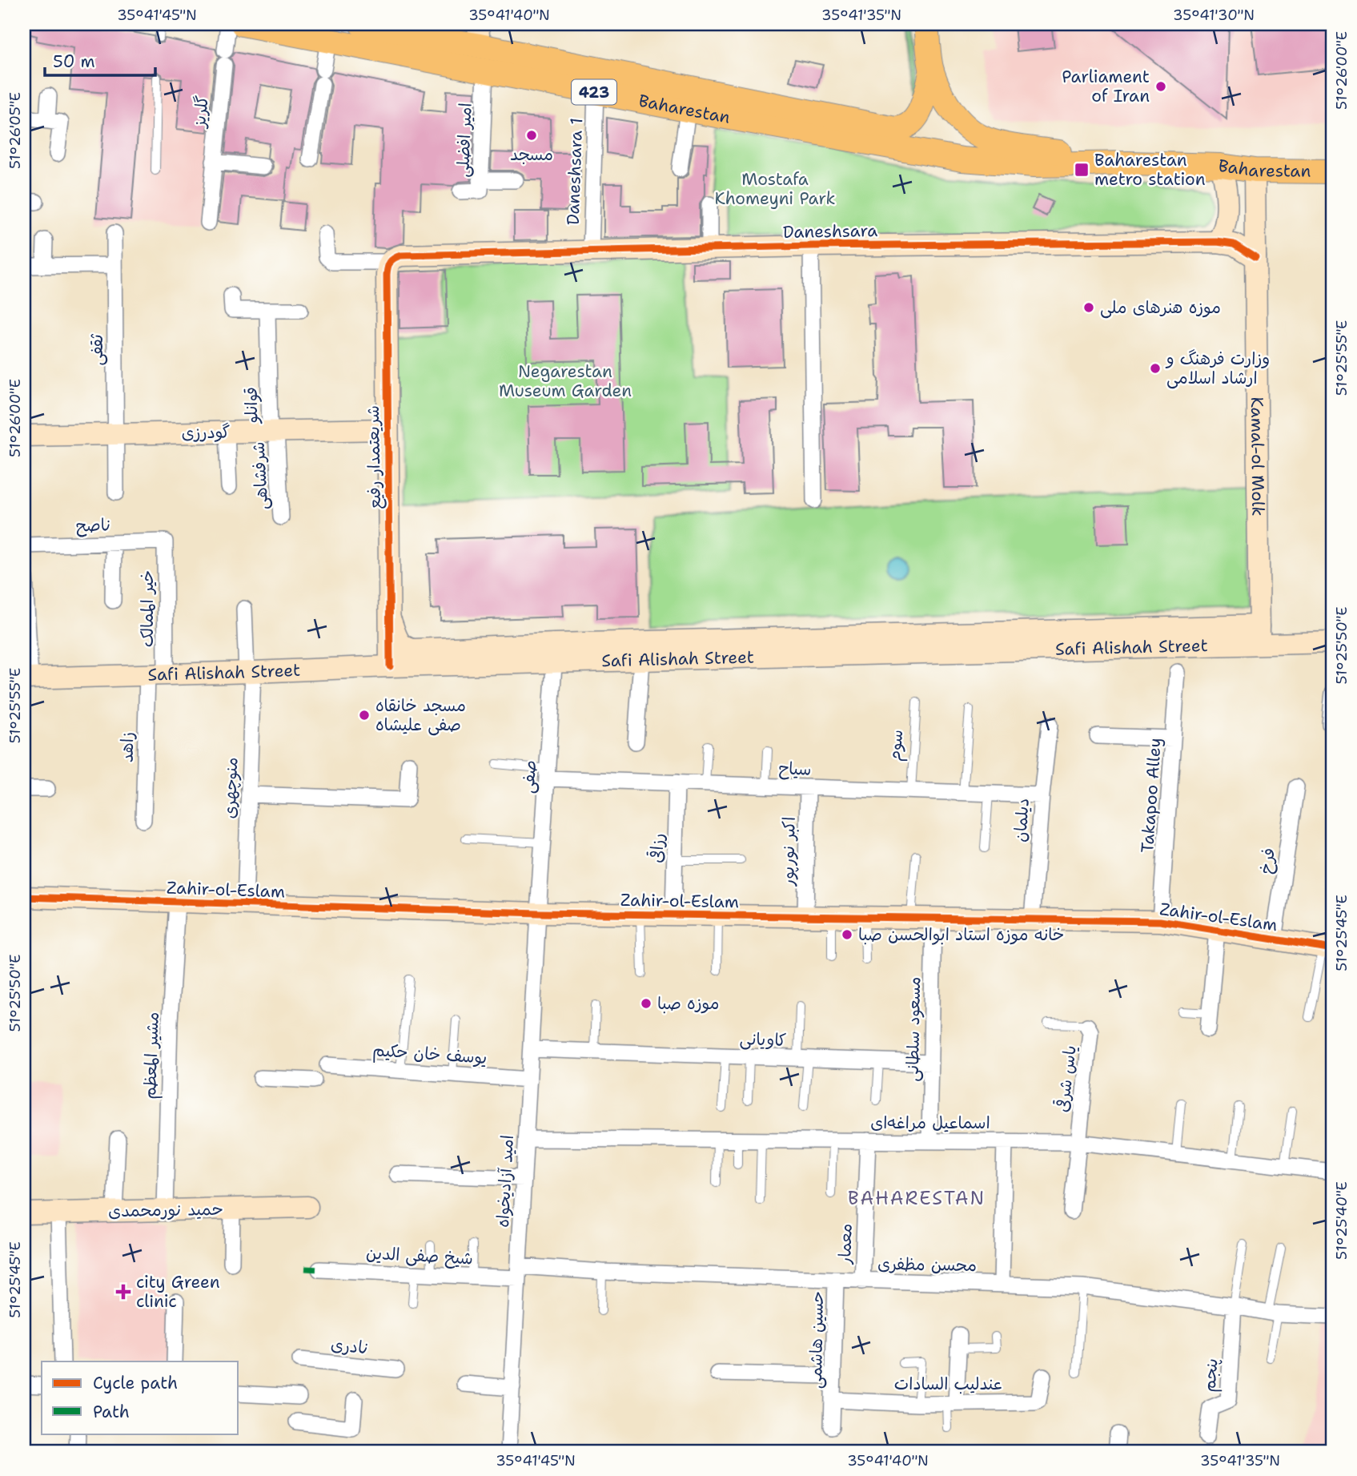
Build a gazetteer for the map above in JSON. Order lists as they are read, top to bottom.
{
  "streets": {
    "main road": ["423", "Baharestan"],
    "street": [
      "گلریز",
      "امیر افضلی",
      "Daneshsara 1",
      "Daneshsara",
      "ثقفی",
      "قوانلو",
      "گودرزی",
      "شریعتمدار رفیع",
      "Kamal-ol Molk",
      "شرفشاهی",
      "ناصح",
      "خیر الممالک",
      "Safi Alishah Street",
      "زاهد",
      "سیاح",
      "صفی",
      "منوچهری",
      "Takapoo Alley",
      "دیلمان",
      "رزاقی",
      "اکبر نورپور",
      "فرخ",
      "Zahir-ol-Eslam",
      "مسعود سلطانی",
      "کاویانی",
      "یوسف خان حکیم",
      "مشیر المعظم",
      "یاس شرقی",
      "اسماعیل مراغه‌ای",
      "امید آزادیخواه",
      "حمید نورمحمدی",
      "معمار",
      "شیخ صفی الدین",
      "محسن مظفری",
      "حسین هاشمی",
      "نادری",
      "پنجم",
      "عندلیب السادات"
    ],
    "lane": ["سوم"]
  },
  "crossings": [
    ["Baharestan", "امیر افضلی"],
    ["Baharestan", "Daneshsara 1"],
    ["Baharestan", "Kamal-ol Molk"],
    ["Daneshsara 1", "Daneshsara"],
    ["Daneshsara", "شریعتمدار رفیع"],
    ["Daneshsara", "Kamal-ol Molk"],
    ["ثقفی", "گودرزی"],
    ["قوانلو", "گودرزی"],
    ["قوانلو", "شرفشاهی"],
    ["گودرزی", "شریعتمدار رفیع"],
    ["گودرزی", "شرفشاهی"],
    ["شریعتمدار رفیع", "Safi Alishah Street"],
    ["Kamal-ol Molk", "Safi Alishah Street"],
    ["ناصح", "خیر الممالک"],
    ["خیر الممالک", "Safi Alishah Street"],
    ["خیر الممالک", "زاهد"],
    ["Safi Alishah Street", "زاهد"],
    ["Safi Alishah Street", "صفی"],
    ["Safi Alishah Street", "منوچهری"],
    ["سوم", "سیاح"],
    ["سیاح", "صفی"],
    ["سیاح", "دیلمان"],
    ["سیاح", "رزاقی"],
    ["سیاح", "اکبر نورپور"],
    ["صفی", "Zahir-ol-Eslam"],
    ["صفی", "امید آزادیخواه"],
    ["منوچهری", "Zahir-ol-Eslam"],
    ["Takapoo Alley", "Zahir-ol-Eslam"],
    ["دیلمان", "Zahir-ol-Eslam"],
    ["رزاقی", "Zahir-ol-Eslam"],
    ["اکبر نورپور", "Zahir-ol-Eslam"],
    ["فرخ", "Zahir-ol-Eslam"],
    ["Zahir-ol-Eslam", "مسعود سلطانی"],
    ["Zahir-ol-Eslam", "مشیر المعظم"],
    ["Zahir-ol-Eslam", "امید آزادیخواه"],
    ["مسعود سلطانی", "کاویانی"],
    ["مسعود سلطانی", "اسماعیل مراغه‌ای"],
    ["کاویانی", "امید آزادیخواه"],
    ["یوسف خان حکیم", "امید آزادیخواه"],
    ["مشیر المعظم", "حمید نورمحمدی"],
    ["یاس شرقی", "اسماعیل مراغه‌ای"],
    ["اسماعیل مراغه‌ای", "امید آزادیخواه"],
    ["اسماعیل مراغه‌ای", "معمار"],
    ["امید آزادیخواه", "شیخ صفی الدین"],
    ["امید آزادیخواه", "محسن مظفری"],
    ["معمار", "محسن مظفری"],
    ["شیخ صفی الدین", "محسن مظفری"],
    ["محسن مظفری", "حسین هاشمی"],
    ["محسن مظفری", "پنجم"],
    ["حسین هاشمی", "عندلیب السادات"]
  ],
  "districts": ["BAHARESTAN"],
  "parks": ["Mostafa Khomeyni Park", "Negarestan Museum Garden"],
  "places": {
    "other": [
      "Parliament of Iran",
      "مسجد",
      "موزه هنرهای ملی",
      "وزارت فرهنگ و ارشاد اسلامی",
      "مسجد خانقاه صفی علیشاه",
      "خانه موزه استاد ابوالحسن صبا",
      "موزه صبا"
    ],
    "transit": ["Baharestan metro station"],
    "health": ["city Green clinic"]
  },
  "legend": ["Cycle path", "Path"],
  "scale_bar": "50 m",
  "coordinates": [
    "35°41'45\"N",
    "35°41'40\"N",
    "35°41'35\"N",
    "35°41'30\"N",
    "51°26'00\"E",
    "51°26'05\"E",
    "51°25'55\"E",
    "51°25'50\"E",
    "51°25'45\"E",
    "51°25'40\"E"
  ]
}
